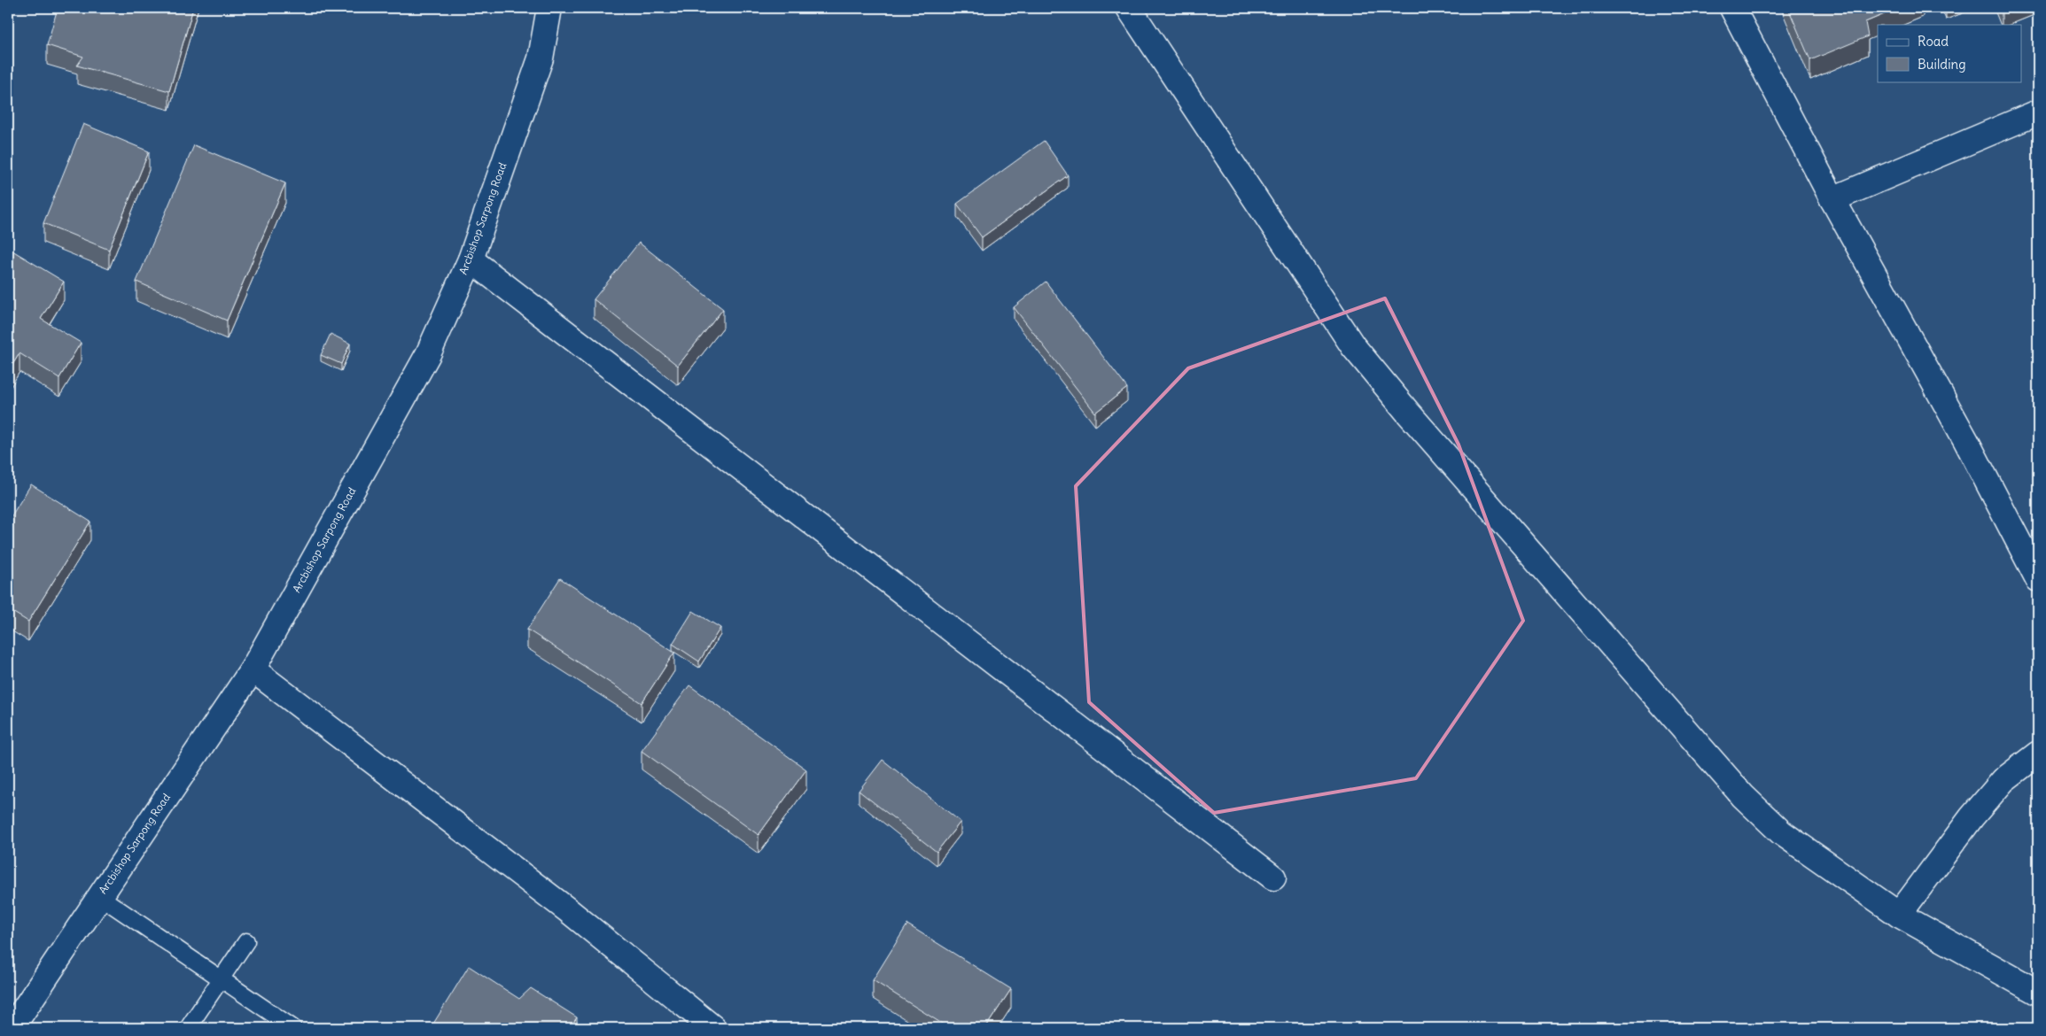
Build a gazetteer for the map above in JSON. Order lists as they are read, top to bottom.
{
  "streets": {
    "street": ["Arcbishop Sarpong Road"]
  },
  "legend": ["Road", "Building"]
}
